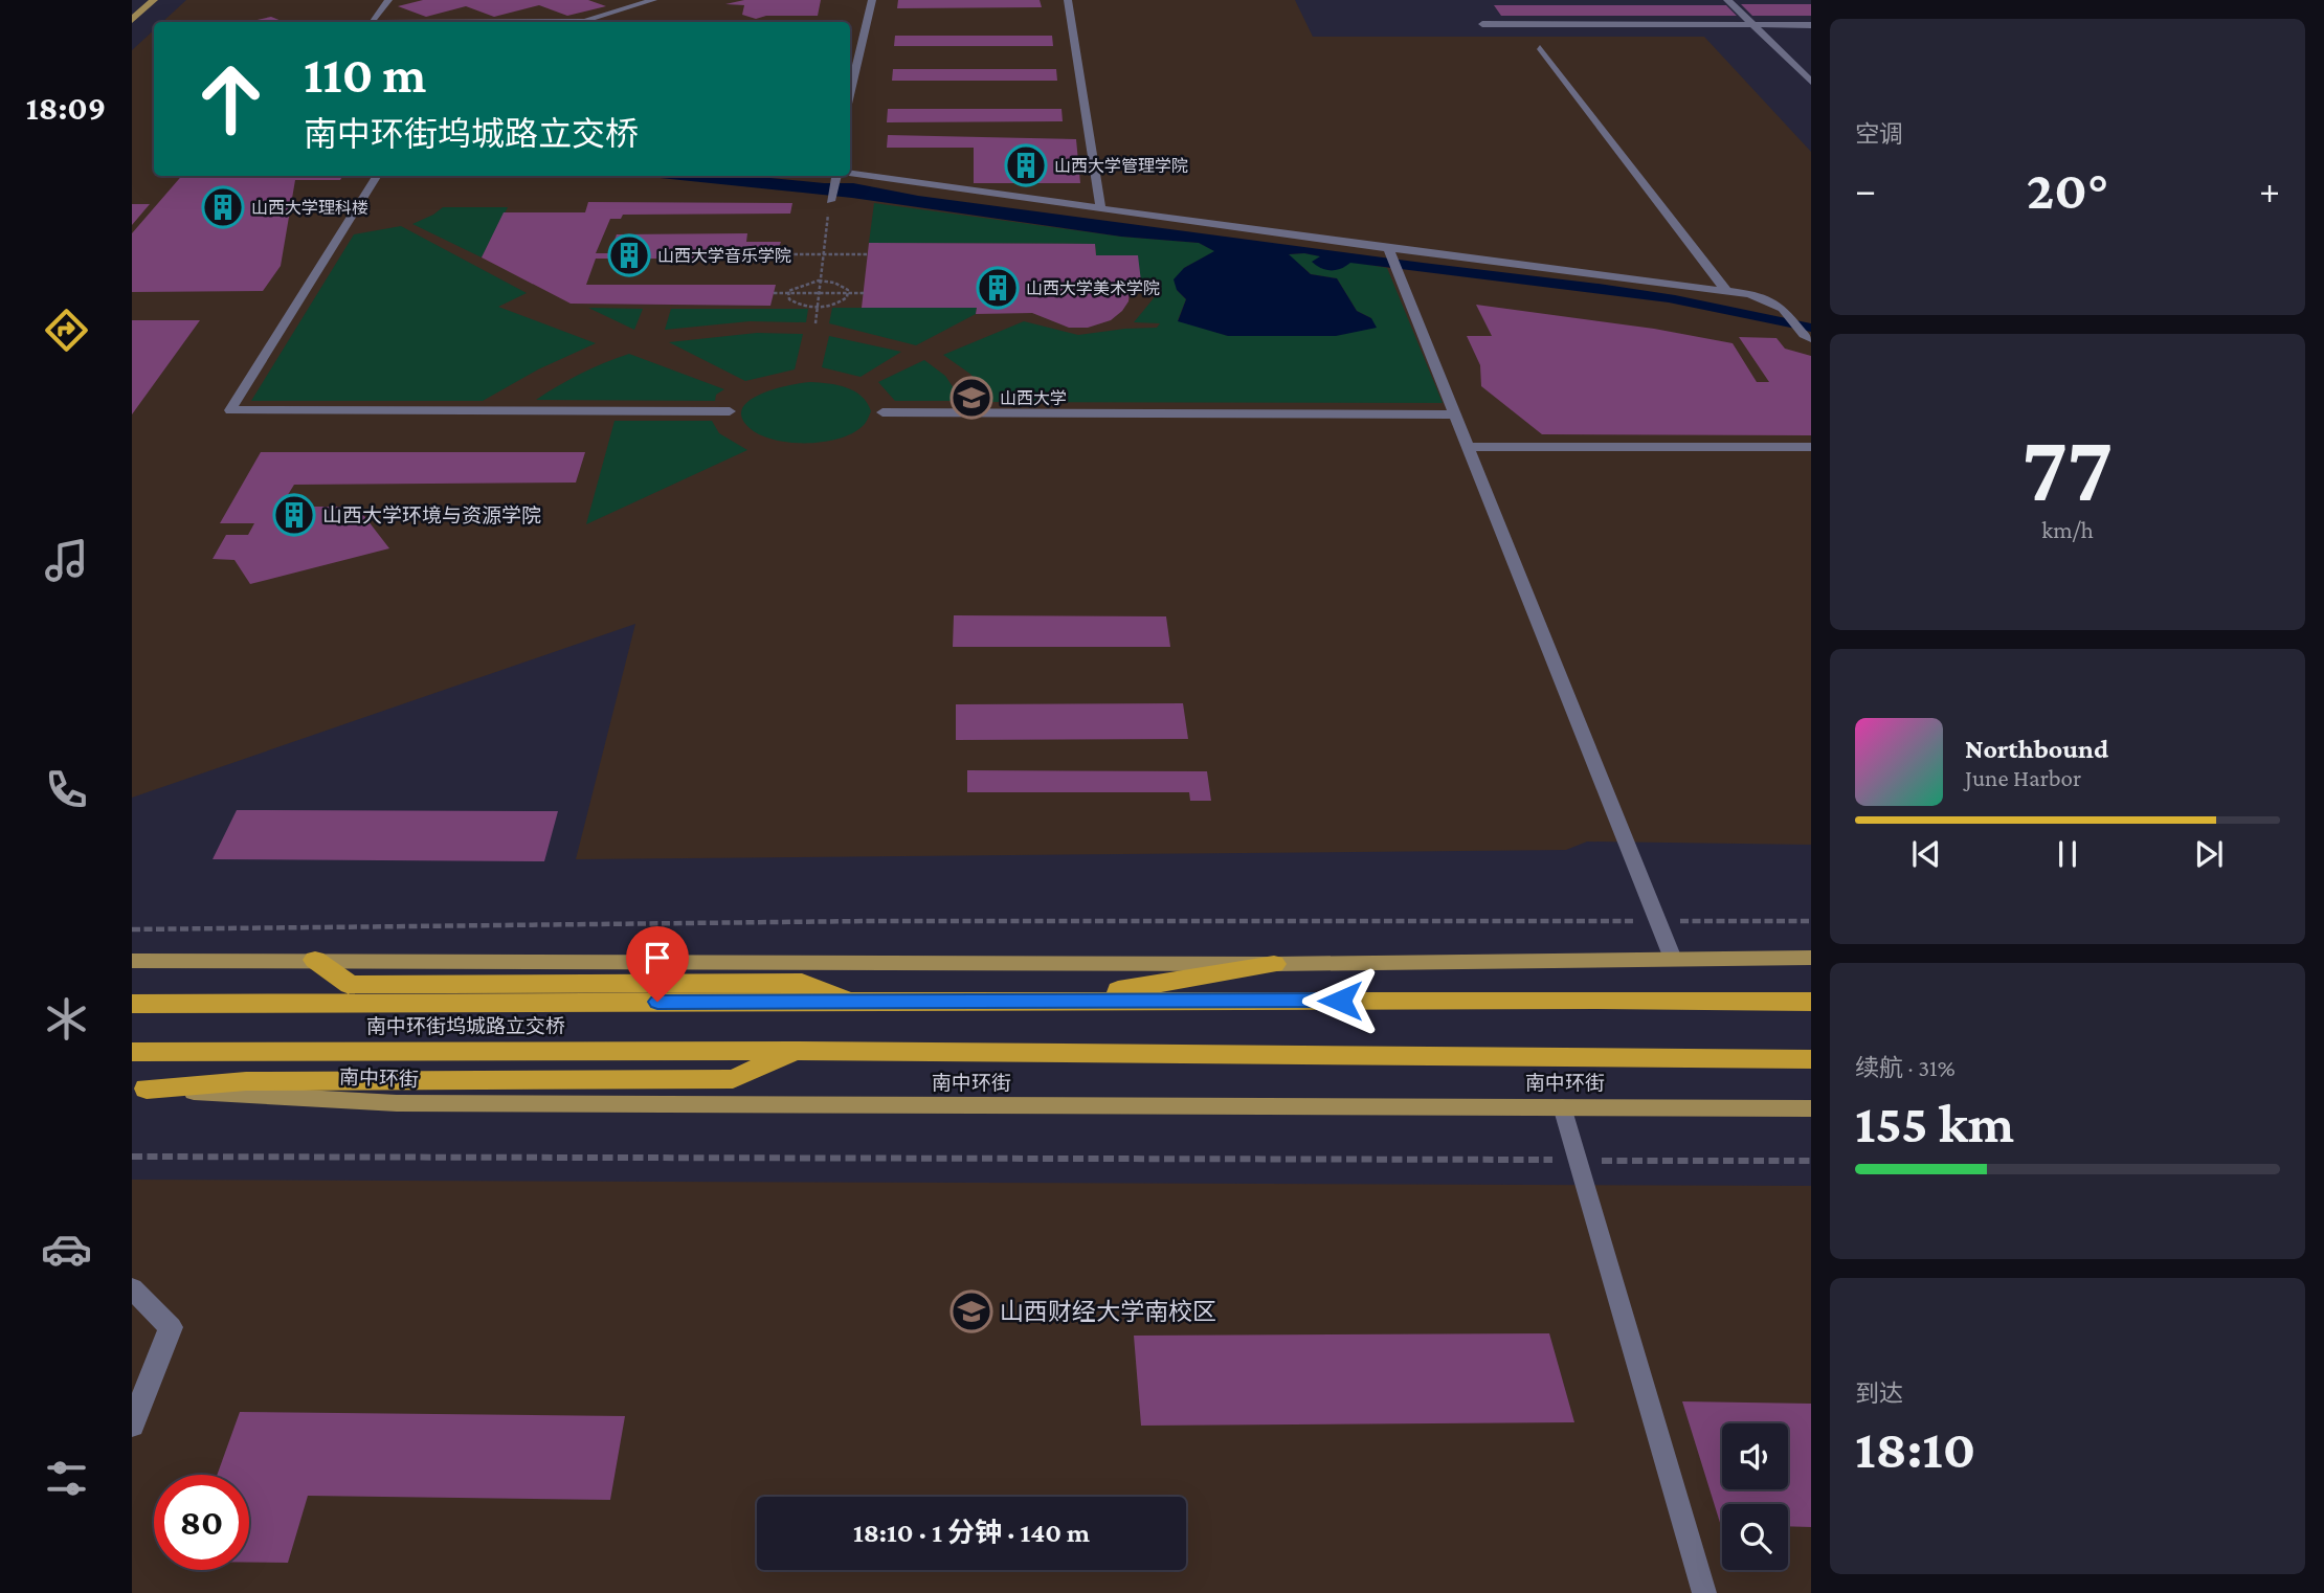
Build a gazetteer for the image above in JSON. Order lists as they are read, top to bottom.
{
  "streets": {
    "highway": ["南中环街坞城路立交桥"],
    "main road": ["南中环街"]
  },
  "places": {
    "building": [
      "山西大学管理学院",
      "山西大学理科楼",
      "山西大学音乐学院",
      "山西大学美术学院",
      "山西大学环境与资源学院"
    ],
    "school or university": ["山西大学", "山西财经大学南校区"]
  },
  "page": {
    "tabs": "18:09",
    "tile": [
      "空调",
      ["77", "km/h"],
      ["续航 · 31%", "155 km"],
      ["到达", "18:10"]
    ],
    "turn": ["110 m", "南中环街坞城路立交桥"],
    "heat": ["−", "20°", "+"],
    "song": ["Northbound", "June Harbor"],
    "limit": "80",
    "trip": "18:10 · 1 分钟 · 140 m"
  }
}
